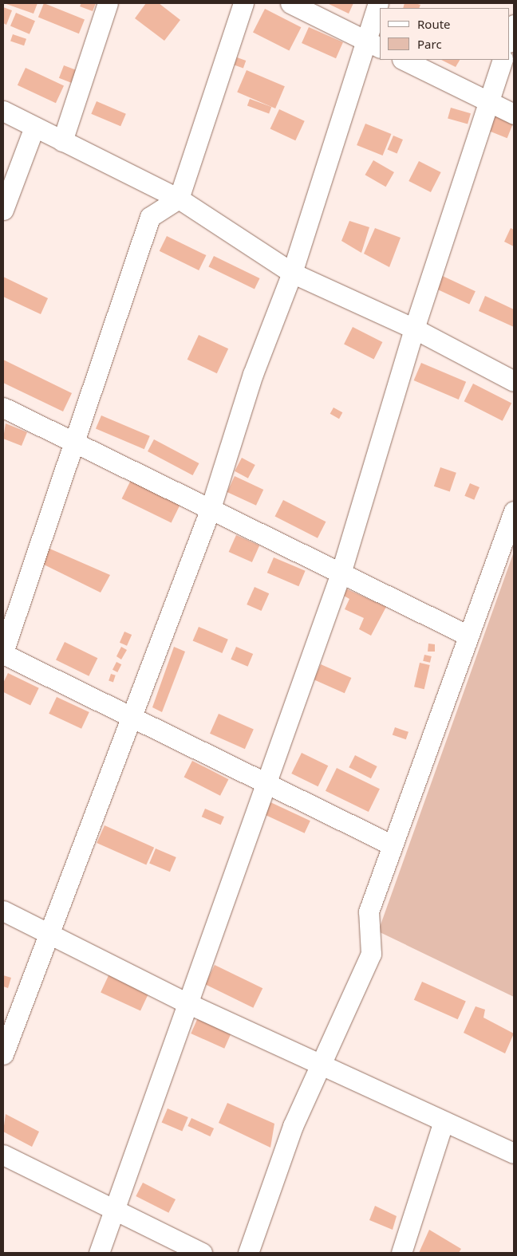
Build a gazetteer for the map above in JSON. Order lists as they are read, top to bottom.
{
  "legend": ["Route", "Parc"]
}
